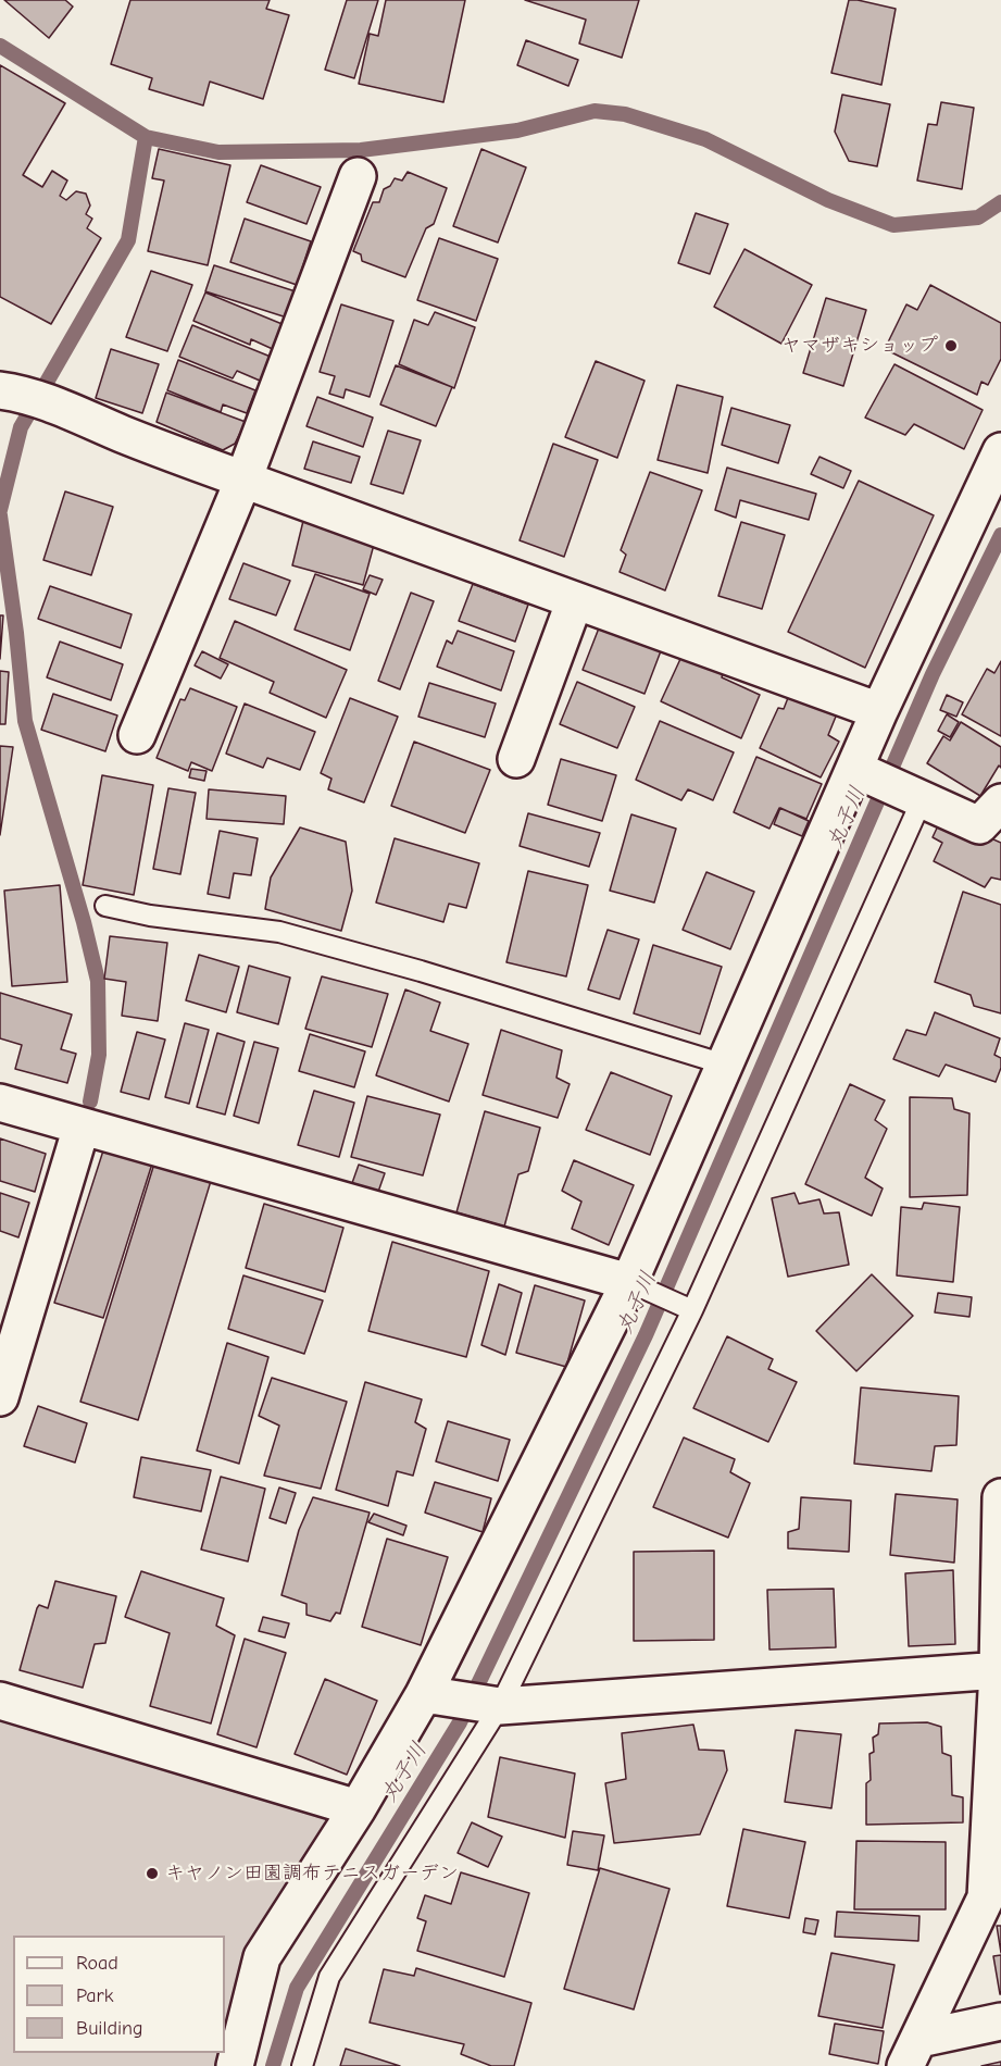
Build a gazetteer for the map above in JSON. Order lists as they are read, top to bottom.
{
  "water": ["丸子川"],
  "places": ["ヤマザキショップ", "キヤノン田園調布テニスガーデン"],
  "legend": ["Road", "Park", "Building"]
}
